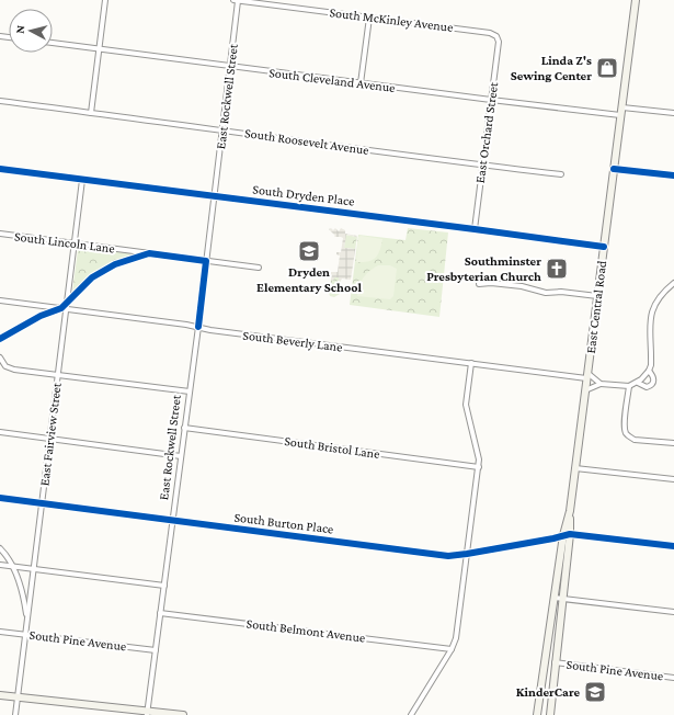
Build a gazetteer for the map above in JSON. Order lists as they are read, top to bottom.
{
  "streets": {
    "main road": ["East Central Road"],
    "street": [
      "South McKinley Avenue",
      "South Cleveland Avenue",
      "East Rockwell Street",
      "East Orchard Street",
      "South Roosevelt Avenue",
      "South Dryden Place",
      "South Lincoln Lane",
      "South Beverly Lane",
      "East Fairview Street",
      "South Bristol Lane",
      "South Burton Place",
      "South Belmont Avenue",
      "South Pine Avenue"
    ]
  },
  "crossings": [
    ["South McKinley Avenue", "East Rockwell Street"],
    ["South McKinley Avenue", "East Orchard Street"],
    ["South Cleveland Avenue", "East Rockwell Street"],
    ["South Cleveland Avenue", "East Orchard Street"],
    ["South Cleveland Avenue", "East Central Road"],
    ["East Rockwell Street", "South Roosevelt Avenue"],
    ["East Rockwell Street", "South Dryden Place"],
    ["East Rockwell Street", "South Lincoln Lane"],
    ["East Rockwell Street", "South Beverly Lane"],
    ["East Rockwell Street", "South Bristol Lane"],
    ["East Rockwell Street", "South Burton Place"],
    ["East Rockwell Street", "South Belmont Avenue"],
    ["East Rockwell Street", "South Pine Avenue"],
    ["East Orchard Street", "South Roosevelt Avenue"],
    ["East Orchard Street", "South Dryden Place"],
    ["South Dryden Place", "East Central Road"],
    ["East Central Road", "South Beverly Lane"],
    ["East Central Road", "South Burton Place"],
    ["East Central Road", "South Pine Avenue"],
    ["South Beverly Lane", "East Fairview Street"],
    ["East Fairview Street", "South Burton Place"],
    ["East Fairview Street", "South Pine Avenue"]
  ],
  "places": {
    "shop": ["Linda Z's Sewing Center"],
    "school or university": ["Dryden Elementary School", "KinderCare"],
    "church": ["Southminster Presbyterian Church"]
  },
  "north": "left"
}
